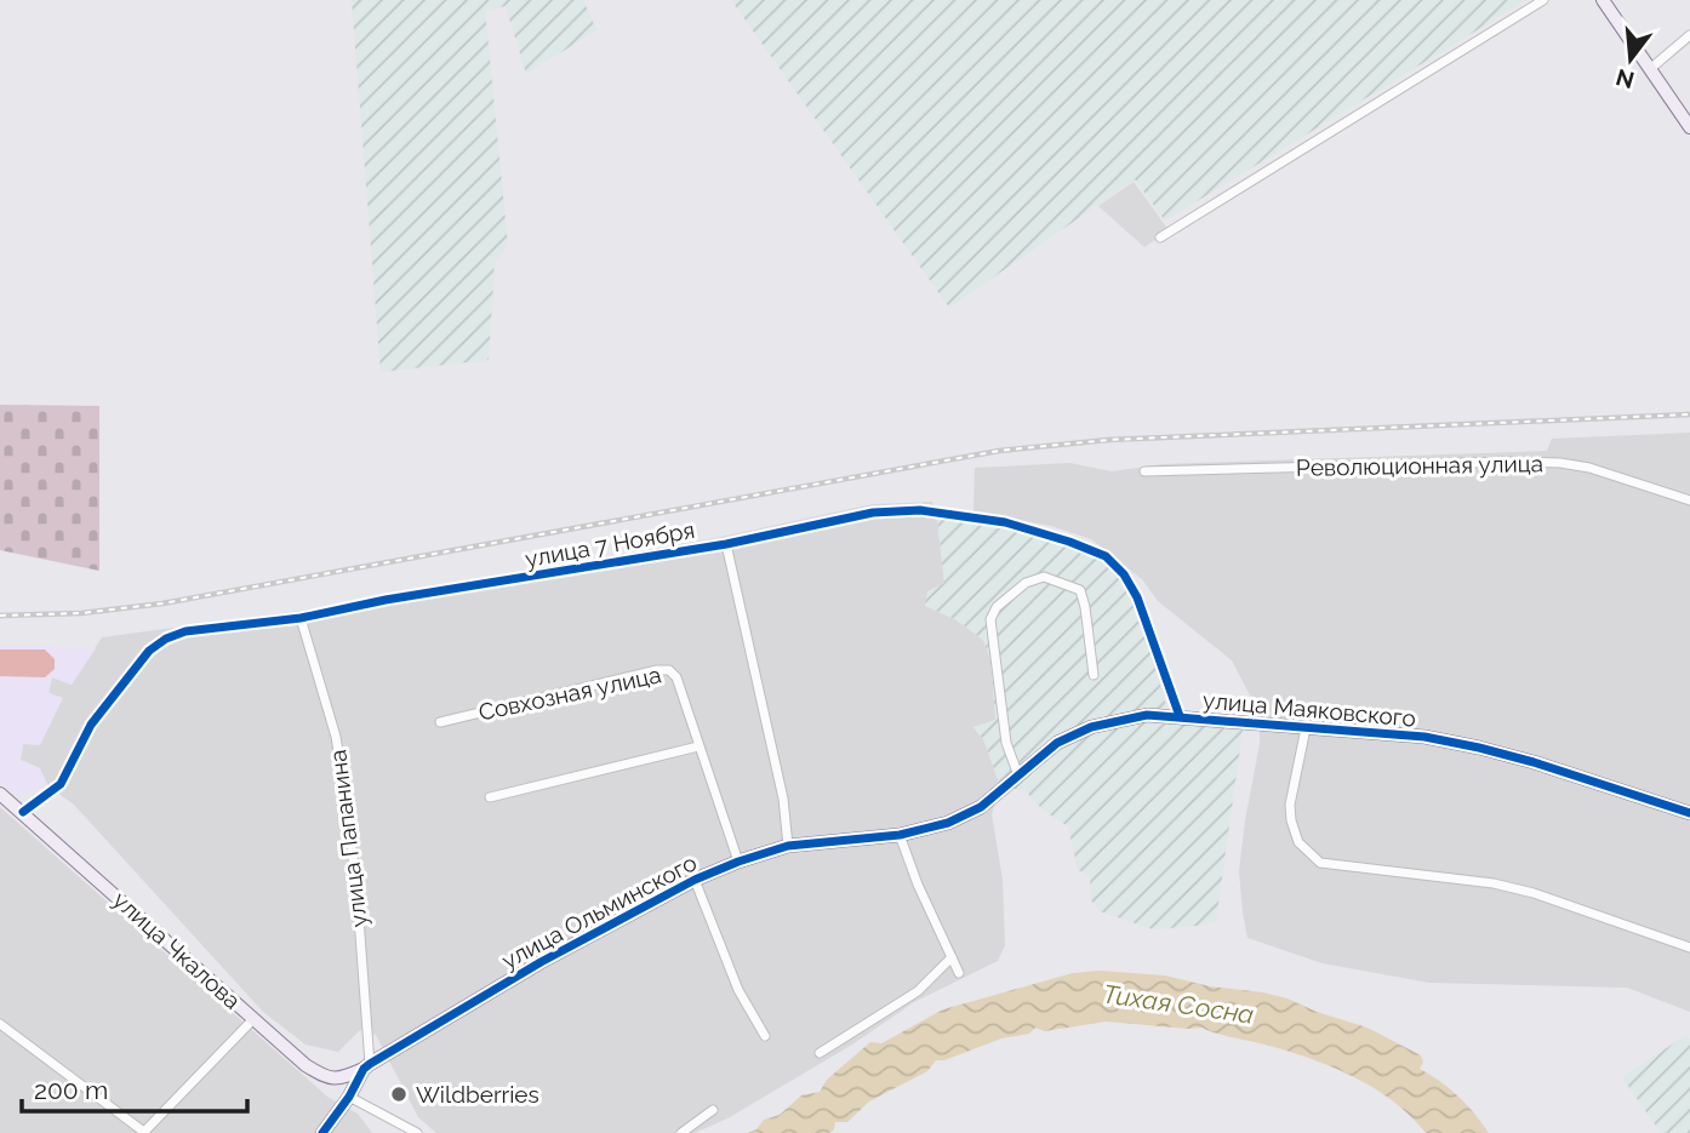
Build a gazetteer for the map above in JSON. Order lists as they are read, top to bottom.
{
  "streets": {
    "street": [
      "Революционная улица",
      "улица 7 Ноября",
      "Совхозная улица",
      "улица Маяковского",
      "улица Папанина",
      "улица Ольминского",
      "улица Чкалова"
    ]
  },
  "crossings": [
    ["улица 7 Ноября", "улица Маяковского"],
    ["улица 7 Ноября", "улица Папанина"],
    ["улица 7 Ноября", "улица Ольминского"],
    ["улица 7 Ноября", "улица Чкалова"],
    ["Совхозная улица", "улица Ольминского"],
    ["улица Маяковского", "улица Ольминского"],
    ["улица Папанина", "улица Ольминского"],
    ["улица Папанина", "улица Чкалова"],
    ["улица Ольминского", "улица Чкалова"]
  ],
  "water": ["Тихая Сосна"],
  "places": ["Wildberries"],
  "scale_bar": "200 m",
  "north": "bottom"
}
